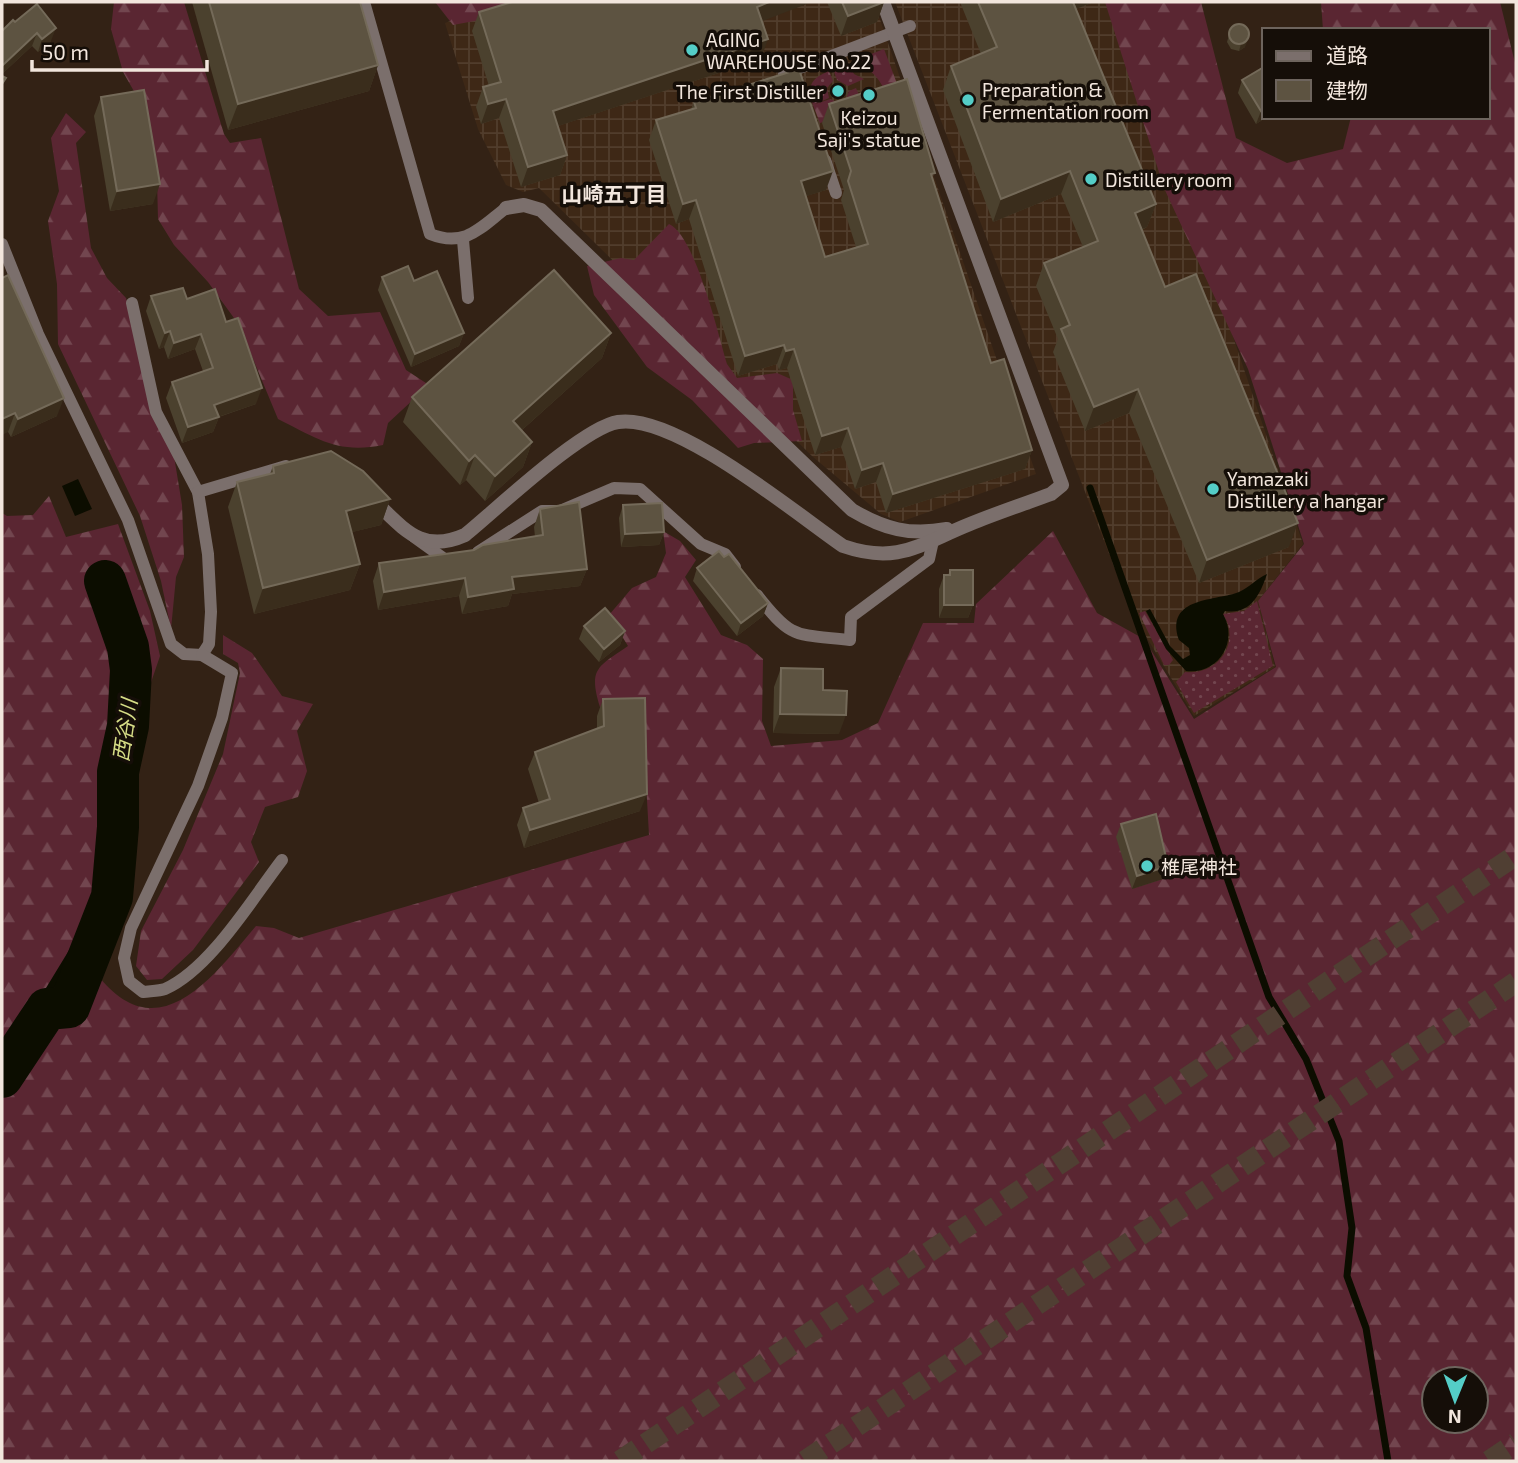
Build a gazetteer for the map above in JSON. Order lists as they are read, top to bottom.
{
  "districts": ["山崎五丁目"],
  "water": ["西谷川"],
  "places": [
    "AGING WAREHOUSE No.22",
    "The First Distiller",
    "Keizou Saji's statue",
    "Preparation & Fermentation room",
    "Distillery room",
    "Yamazaki Distillery a hangar",
    "椎尾神社"
  ],
  "legend": ["道路", "建物"],
  "scale_bar": "50 m",
  "north": "bottom"
}
